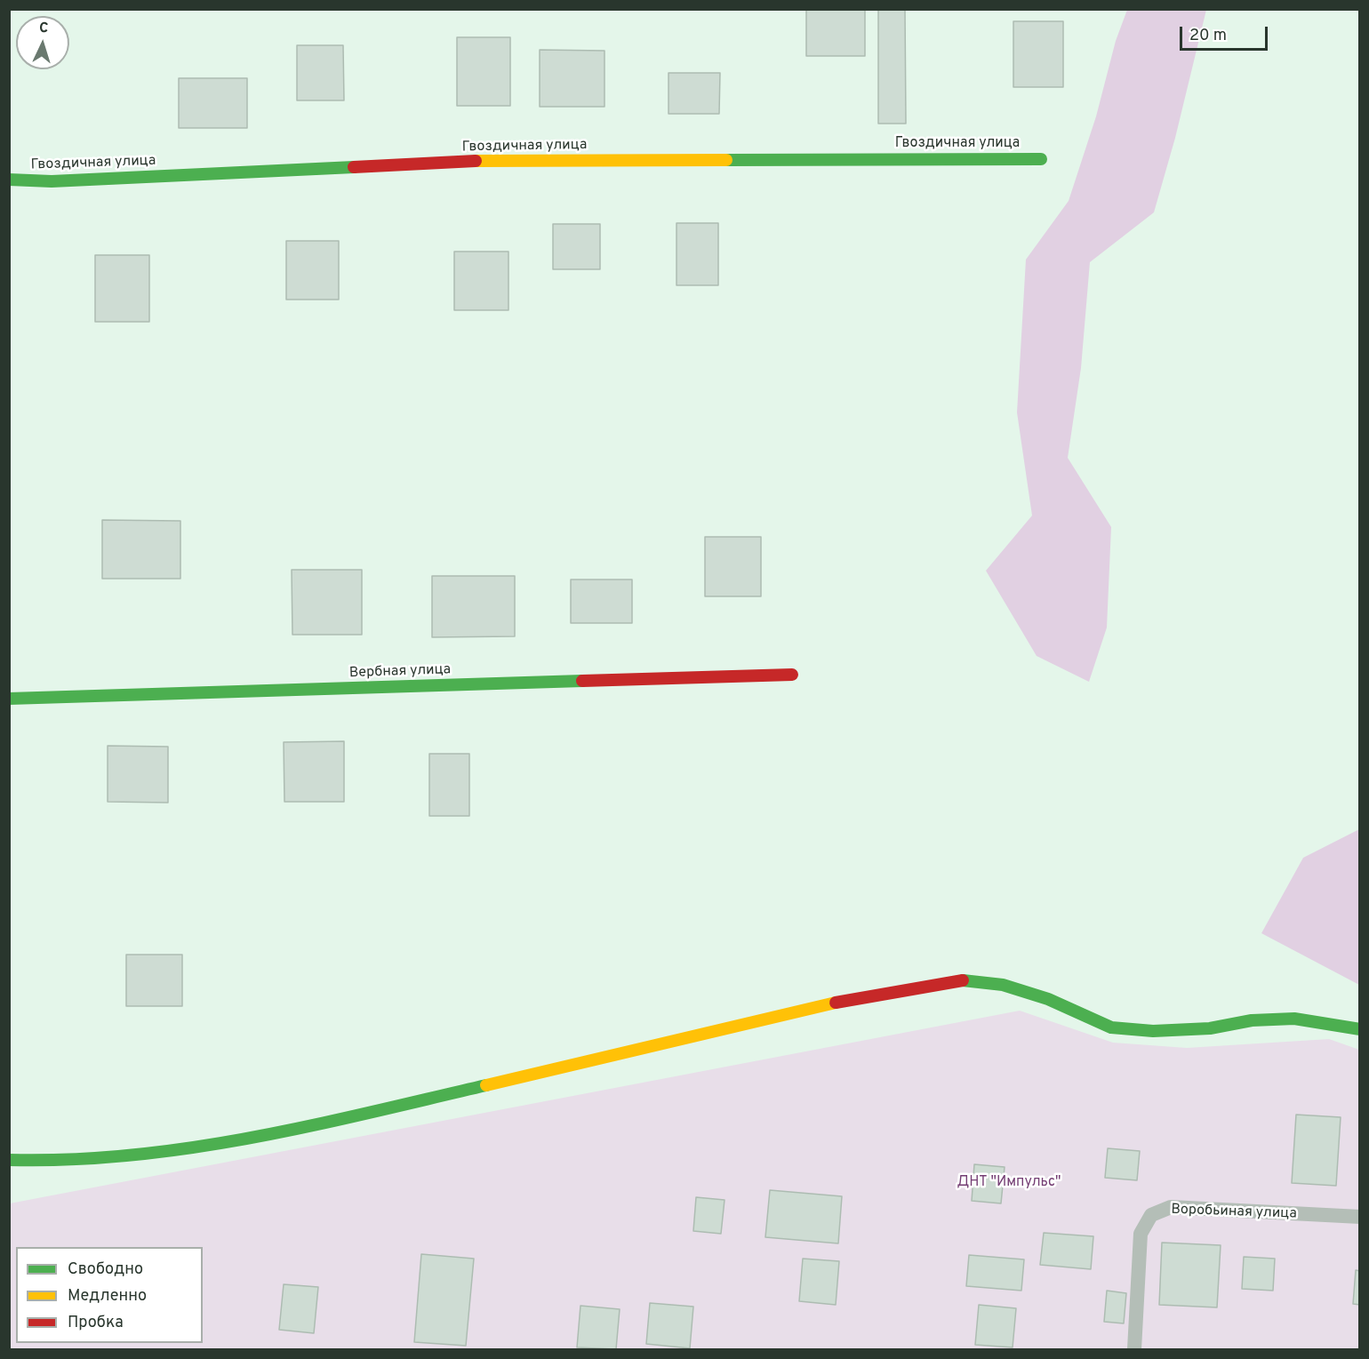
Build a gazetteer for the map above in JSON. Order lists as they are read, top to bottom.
{
  "streets": {
    "street": ["Гвоздичная улица", "Вербная улица"],
    "lane": ["Воробьиная улица"]
  },
  "parks": ["ДНТ \"Импульс\""],
  "legend": ["Свободно", "Медленно", "Пробка"],
  "scale_bar": "20 m",
  "north": "top"
}
